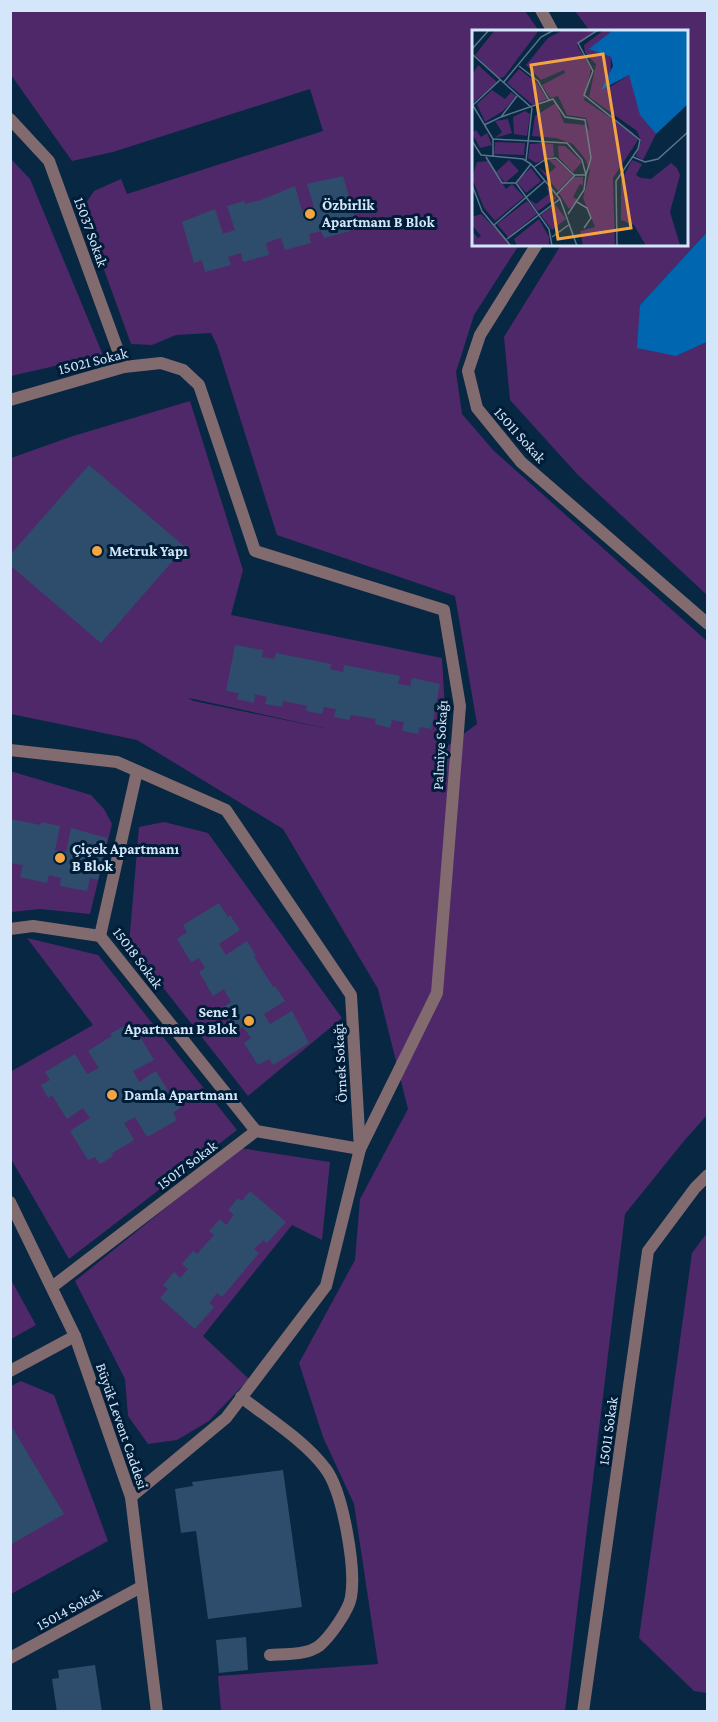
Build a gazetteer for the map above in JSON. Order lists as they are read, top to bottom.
{
  "streets": {
    "street": [
      "15037 Sokak",
      "15021 Sokak",
      "15011 Sokak",
      "Palmiye Sokağı",
      "15018 Sokak",
      "Örnek Sokağı",
      "15017 Sokak",
      "Büyük Levent Caddesi",
      "15014 Sokak"
    ]
  },
  "crossings": [
    ["15037 Sokak", "15021 Sokak"],
    ["15021 Sokak", "Palmiye Sokağı"],
    ["Palmiye Sokağı", "Örnek Sokağı"],
    ["15018 Sokak", "Örnek Sokağı"],
    ["15018 Sokak", "15017 Sokak"],
    ["Örnek Sokağı", "Büyük Levent Caddesi"],
    ["15017 Sokak", "Büyük Levent Caddesi"],
    ["Büyük Levent Caddesi", "15014 Sokak"]
  ],
  "places": [
    "Özbirlik Apartmanı B Blok",
    "Metruk Yapı",
    "Çiçek Apartmanı B Blok",
    "Sene 1 Apartmanı B Blok",
    "Damla Apartmanı"
  ]
}
